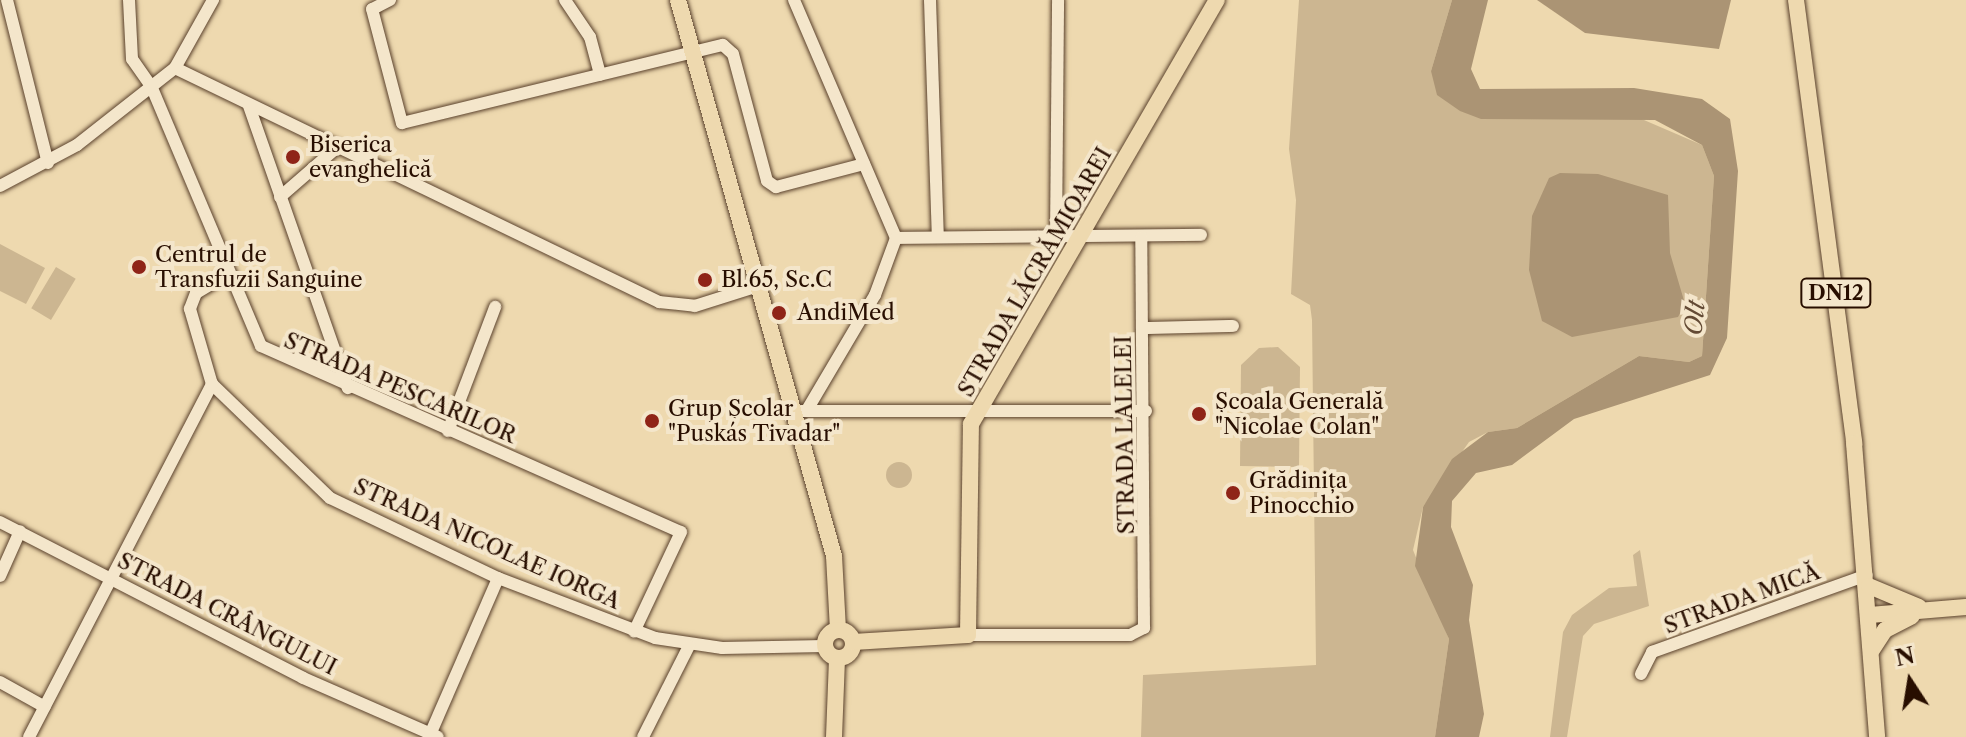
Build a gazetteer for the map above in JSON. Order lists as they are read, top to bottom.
{
  "streets": {
    "main road": ["STRADA LĂCRĂMIOAREI", "DN12"],
    "street": [
      "STRADA PESCARILOR",
      "STRADA LALELEI",
      "STRADA NICOLAE IORGA",
      "STRADA MICĂ",
      "STRADA CRÂNGULUI"
    ]
  },
  "crossings": [
    ["STRADA LĂCRĂMIOAREI", "STRADA LALELEI"],
    ["DN12", "STRADA MICĂ"],
    ["STRADA PESCARILOR", "STRADA NICOLAE IORGA"]
  ],
  "water": ["Olt"],
  "places": [
    "Biserica evanghelică",
    "Centrul de Transfuzii Sanguine",
    "Bl.65, Sc.C",
    "AndiMed",
    "Școala Generală \"Nicolae Colan\"",
    "Grup Școlar \"Puskás Tivadar\"",
    "Grădinița Pinocchio"
  ],
  "north": "top"
}
